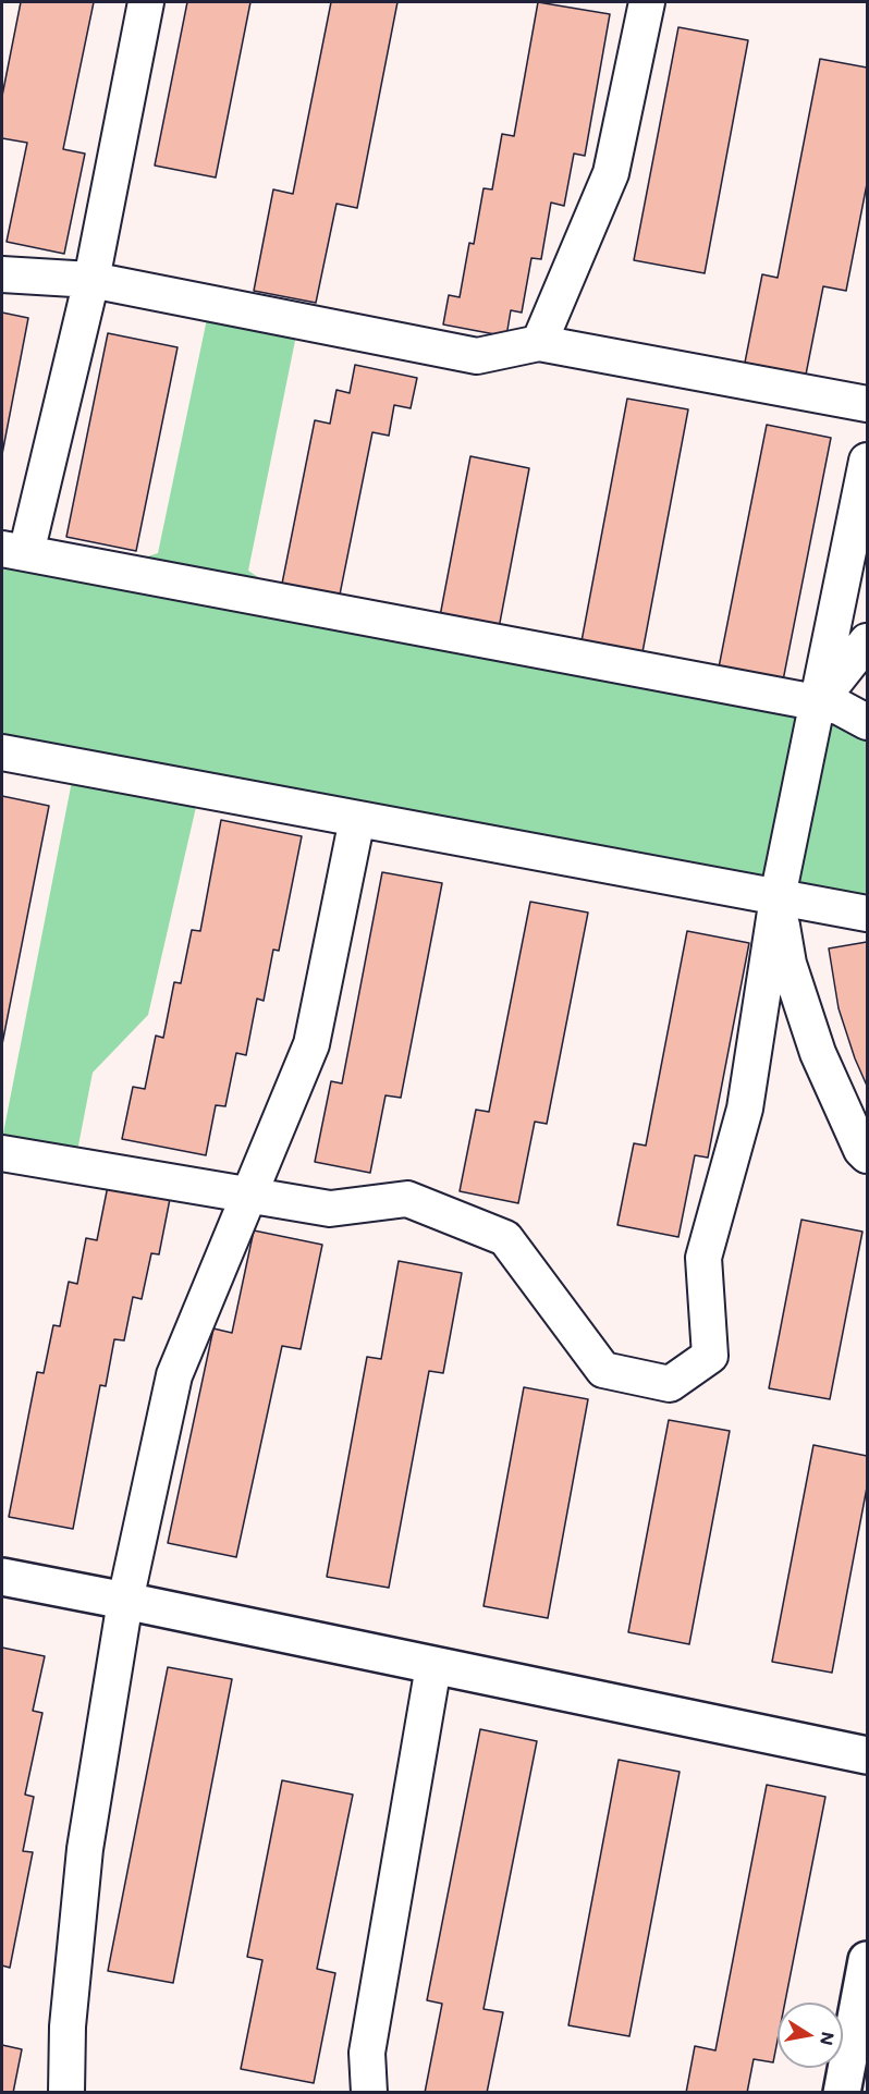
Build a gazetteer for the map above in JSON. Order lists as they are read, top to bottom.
{
  "north": "right"
}
